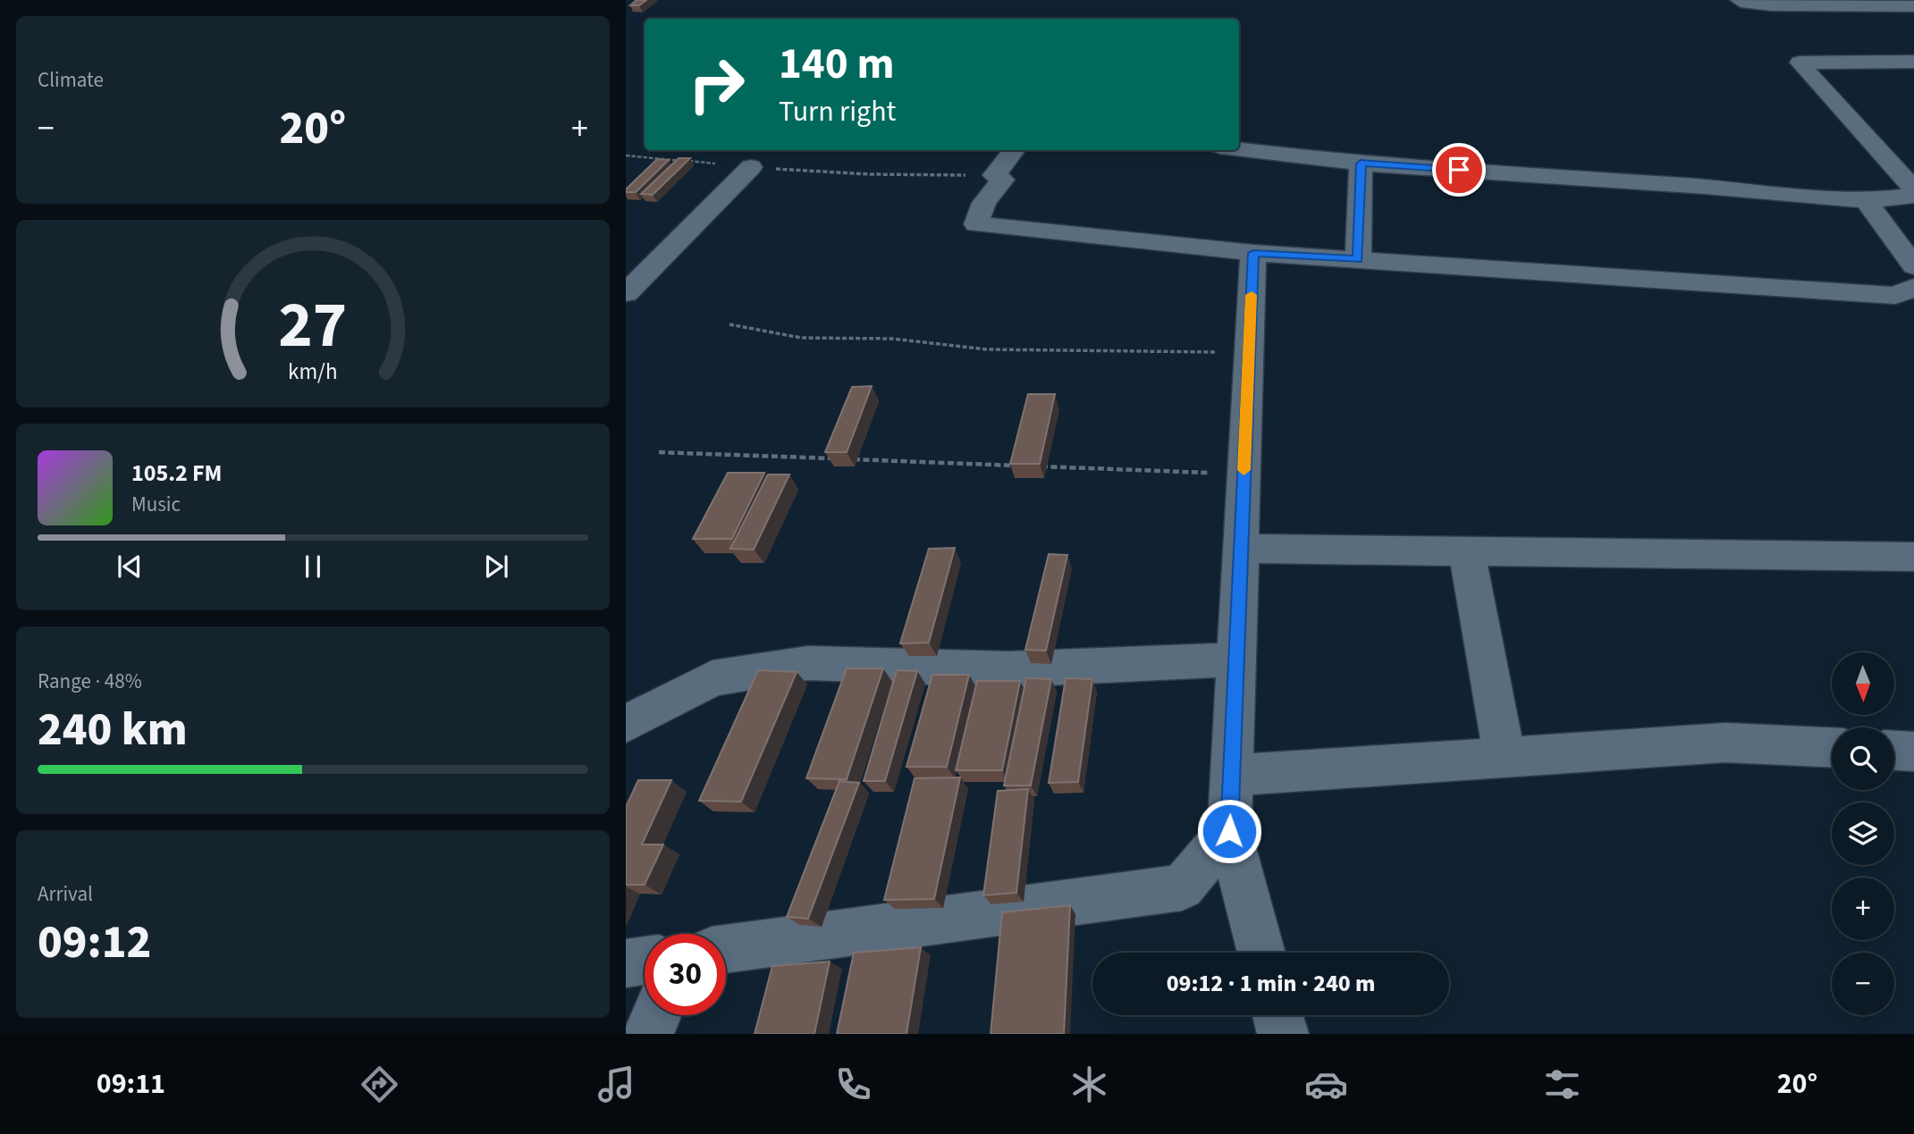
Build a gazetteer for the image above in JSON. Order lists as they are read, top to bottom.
{
  "north": "bottom",
  "page": {
    "tile": [
      "Climate",
      ["Range · 48%", "240 km"],
      ["Arrival", "09:12"]
    ],
    "turn": ["140 m", "Turn right"],
    "heat": ["−", "20°", "+"],
    "song": ["105.2 FM", "Music"],
    "map_buttons": ["+", "−"],
    "limit": "30",
    "trip": "09:12 · 1 min · 240 m",
    "tabs": ["09:11", "20°"],
    "gauge": ["27", "km/h"]
  }
}
